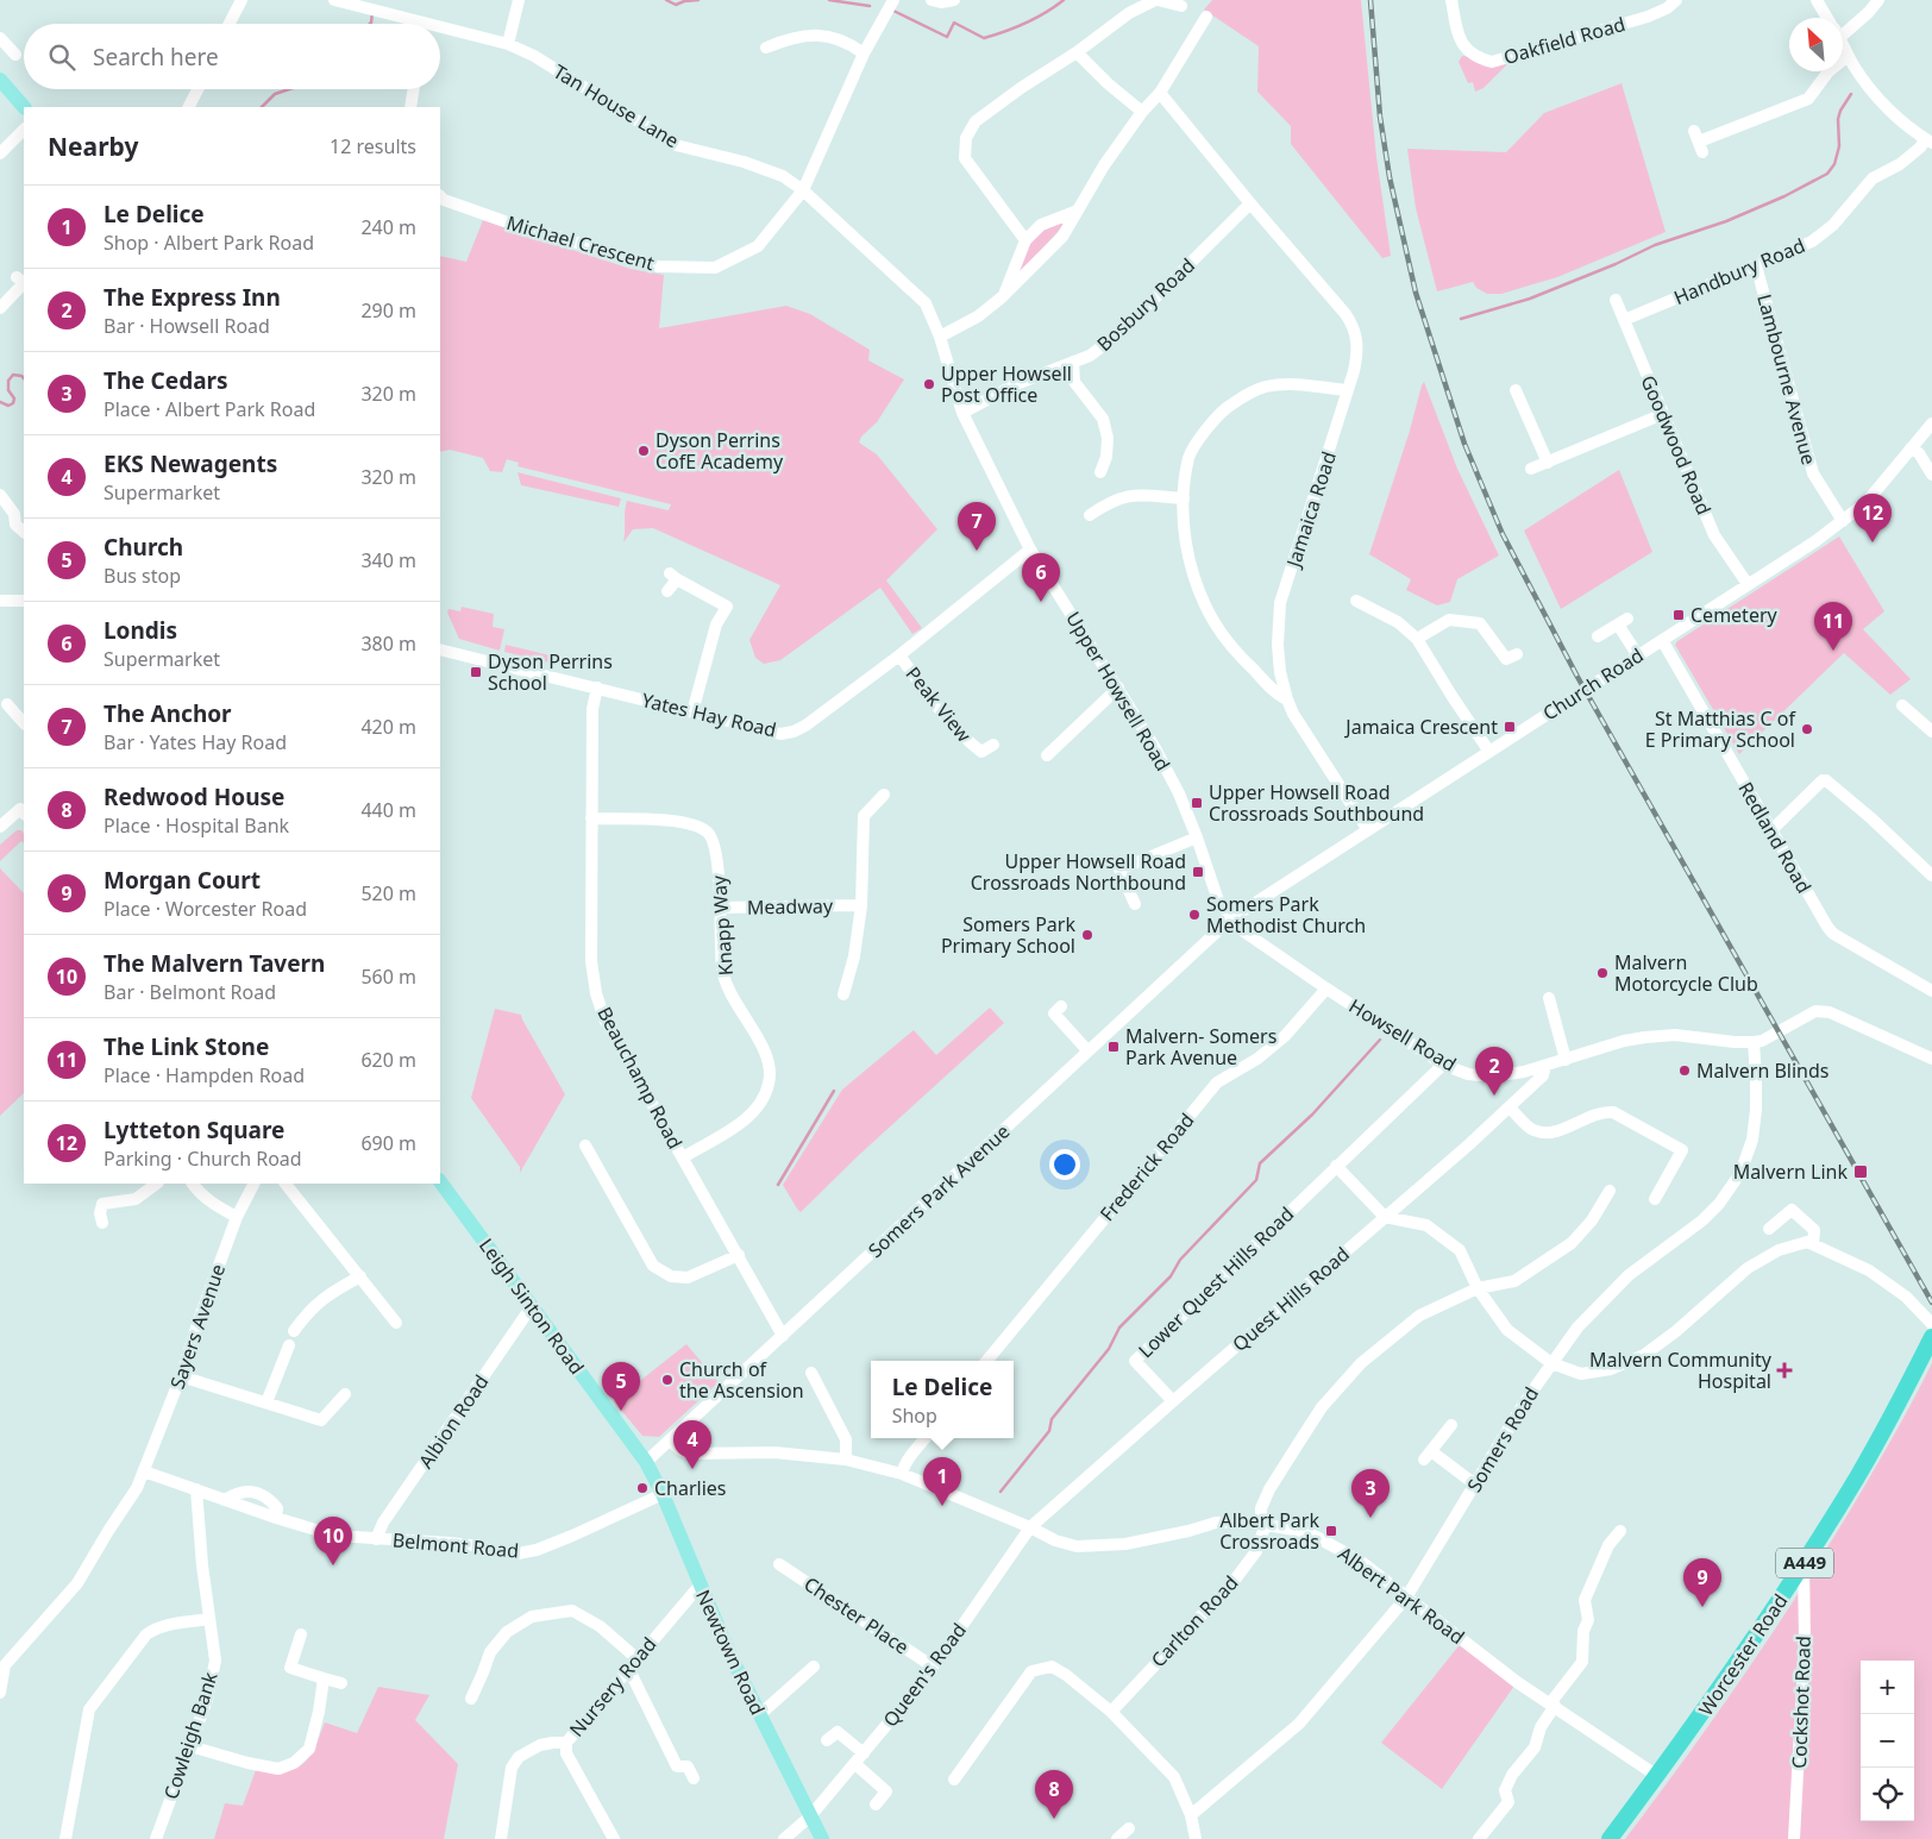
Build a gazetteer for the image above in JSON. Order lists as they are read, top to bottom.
{
  "streets": {
    "highway": ["A449", "Worcester Road"],
    "main road": ["Leigh Sinton Road", "Newtown Road"],
    "street": [
      "Oakfield Road",
      "Tan House Lane",
      "Michael Crescent",
      "Handbury Road",
      "Bosbury Road",
      "Lambourne Avenue",
      "Goodwood Road",
      "Jamaica Road",
      "Church Road",
      "Upper Howsell Road",
      "Peak View",
      "Yates Hay Road",
      "Redland Road",
      "Meadway",
      "Knapp Way",
      "Howsell Road",
      "Beauchamp Road",
      "Frederick Road",
      "Somers Park Avenue",
      "Lower Quest Hills Road",
      "Quest Hills Road",
      "Sayers Avenue",
      "Albion Road",
      "Somers Road",
      "Belmont Road",
      "Albert Park Road",
      "Chester Place",
      "Carlton Road",
      "Queen's Road",
      "Nursery Road",
      "Cockshot Road",
      "Cowleigh Bank"
    ]
  },
  "crossings": [
    ["Tan House Lane", "Michael Crescent"],
    ["Tan House Lane", "Upper Howsell Road"],
    ["Handbury Road", "Lambourne Avenue"],
    ["Handbury Road", "Goodwood Road"],
    ["Bosbury Road", "Jamaica Road"],
    ["Bosbury Road", "Upper Howsell Road"],
    ["Lambourne Avenue", "Church Road"],
    ["Goodwood Road", "Church Road"],
    ["Jamaica Road", "Church Road"],
    ["Church Road", "Upper Howsell Road"],
    ["Church Road", "Redland Road"],
    ["Church Road", "Howsell Road"],
    ["Church Road", "Somers Park Avenue"],
    ["Upper Howsell Road", "Yates Hay Road"],
    ["Upper Howsell Road", "Howsell Road"],
    ["Upper Howsell Road", "Somers Park Avenue"],
    ["Peak View", "Yates Hay Road"],
    ["Yates Hay Road", "Beauchamp Road"],
    ["Meadway", "Knapp Way"],
    ["Knapp Way", "Beauchamp Road"],
    ["Howsell Road", "Frederick Road"],
    ["Howsell Road", "Somers Park Avenue"],
    ["Howsell Road", "Lower Quest Hills Road"],
    ["Howsell Road", "Quest Hills Road"],
    ["Howsell Road", "Somers Road"],
    ["Beauchamp Road", "Somers Park Avenue"],
    ["Somers Park Avenue", "Leigh Sinton Road"],
    ["Somers Park Avenue", "Albert Park Road"],
    ["Somers Park Avenue", "Newtown Road"],
    ["Lower Quest Hills Road", "Quest Hills Road"],
    ["Quest Hills Road", "Albert Park Road"],
    ["Quest Hills Road", "Queen's Road"],
    ["Leigh Sinton Road", "Albion Road"],
    ["Leigh Sinton Road", "Newtown Road"],
    ["Sayers Avenue", "Belmont Road"],
    ["Albion Road", "Belmont Road"],
    ["Somers Road", "Albert Park Road"],
    ["Belmont Road", "Newtown Road"],
    ["Belmont Road", "Cowleigh Bank"],
    ["Albert Park Road", "Carlton Road"],
    ["Albert Park Road", "Worcester Road"],
    ["Albert Park Road", "Queen's Road"],
    ["Chester Place", "Queen's Road"],
    ["Newtown Road", "Queen's Road"],
    ["Newtown Road", "Nursery Road"],
    ["Worcester Road", "Cockshot Road"]
  ],
  "places": {
    "other": [
      "Upper Howsell Post Office",
      "Dyson Perrins CofE Academy",
      "St Matthias C of E Primary School",
      "Somers Park Methodist Church",
      "Somers Park Primary School",
      "Malvern Motorcycle Club",
      "Malvern Blinds",
      "Church of the Ascension",
      "Charlies"
    ],
    "transit": [
      "Cemetery",
      "Dyson Perrins School",
      "Jamaica Crescent",
      "Upper Howsell Road Crossroads Southbound",
      "Upper Howsell Road Crossroads Northbound",
      "Malvern- Somers Park Avenue",
      "Malvern Link",
      "Albert Park Crossroads"
    ],
    "health": ["Malvern Community Hospital"]
  },
  "north": "top left",
  "page": {
    "search": "Search here",
    "heading": ["Nearby", "12 results"],
    "list": [
      {
        "mark": "1",
        "name": "Le Delice",
        "note": "Shop · Albert Park Road",
        "value": "240 m"
      },
      {
        "mark": "2",
        "name": "The Express Inn",
        "note": "Bar · Howsell Road",
        "value": "290 m"
      },
      {
        "mark": "3",
        "name": "The Cedars",
        "note": "Place · Albert Park Road",
        "value": "320 m"
      },
      {
        "mark": "4",
        "name": "EKS Newagents",
        "note": "Supermarket",
        "value": "320 m"
      },
      {
        "mark": "5",
        "name": "Church",
        "note": "Bus stop",
        "value": "340 m"
      },
      {
        "mark": "6",
        "name": "Londis",
        "note": "Supermarket",
        "value": "380 m"
      },
      {
        "mark": "7",
        "name": "The Anchor",
        "note": "Bar · Yates Hay Road",
        "value": "420 m"
      },
      {
        "mark": "8",
        "name": "Redwood House",
        "note": "Place · Hospital Bank",
        "value": "440 m"
      },
      {
        "mark": "9",
        "name": "Morgan Court",
        "note": "Place · Worcester Road",
        "value": "520 m"
      },
      {
        "mark": "10",
        "name": "The Malvern Tavern",
        "note": "Bar · Belmont Road",
        "value": "560 m"
      },
      {
        "mark": "11",
        "name": "The Link Stone",
        "note": "Place · Hampden Road",
        "value": "620 m"
      },
      {
        "mark": "12",
        "name": "Lytteton Square",
        "note": "Parking · Church Road",
        "value": "690 m"
      }
    ],
    "pins": [
      "12",
      "7",
      "6",
      "11",
      "2",
      "5",
      "4",
      "1",
      "3",
      "10",
      "9",
      "8"
    ],
    "popup": ["Le Delice", "Shop"],
    "map_buttons": ["+", "−"]
  }
}
